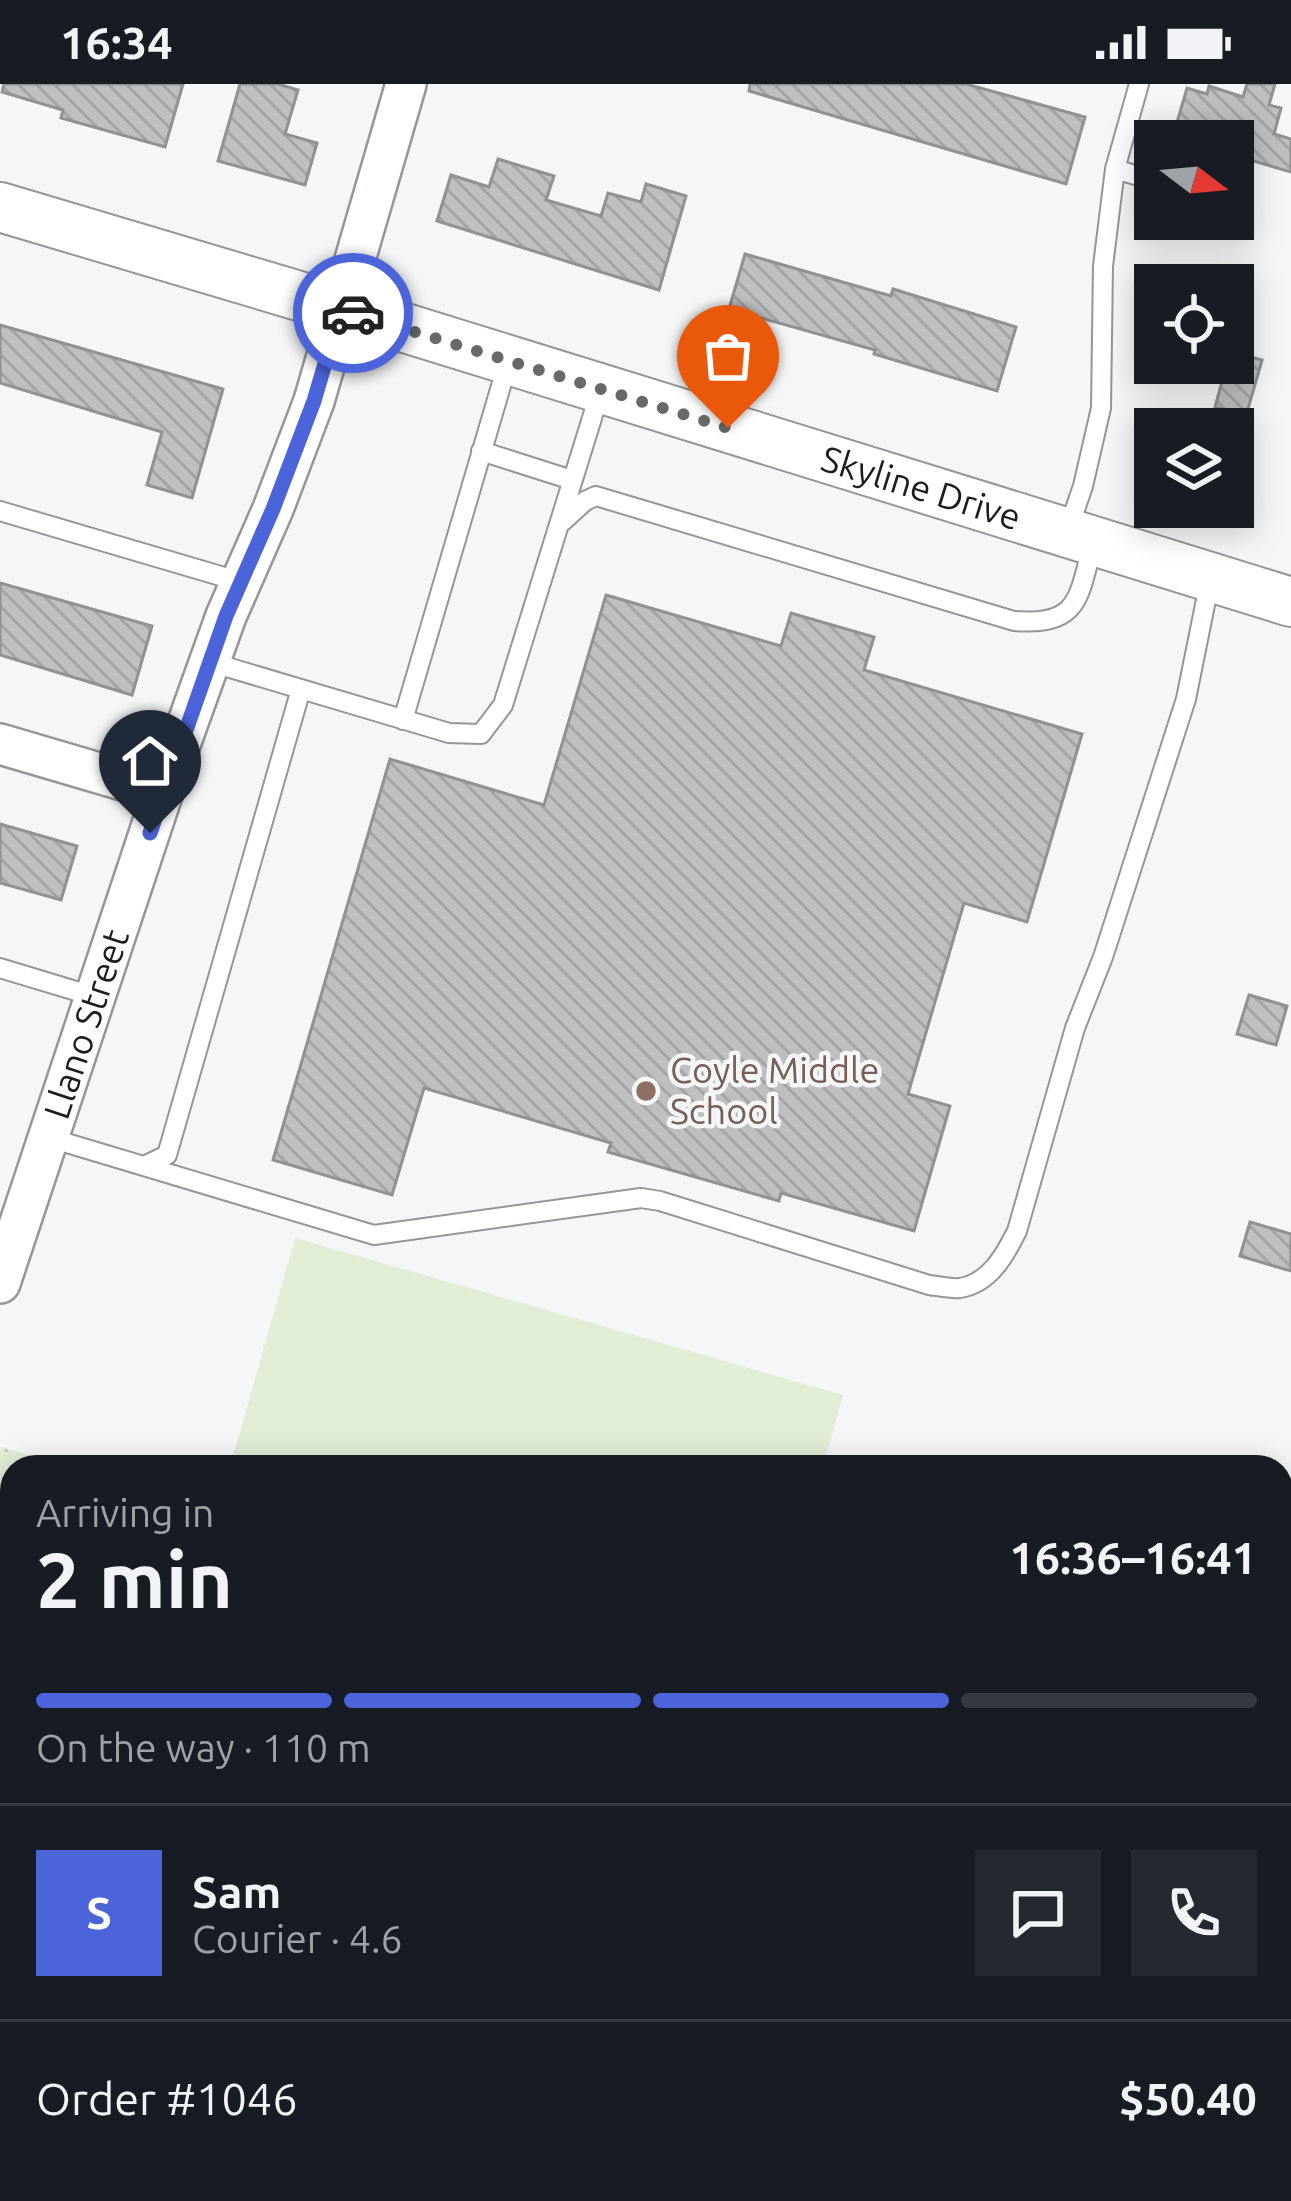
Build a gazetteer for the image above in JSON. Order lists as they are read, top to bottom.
{
  "streets": {
    "street": ["Skyline Drive", "Llano Street"]
  },
  "crossings": [
    ["Skyline Drive", "Llano Street"]
  ],
  "places": ["Coyle Middle School"],
  "north": "right",
  "page": {
    "status": "16:34",
    "heading": ["2 min", "Arriving in", "16:36–16:41"],
    "panel": [
      "Sam",
      "Courier · 4.6",
      "Order #1046",
      "$50.40"
    ],
    "bar": "On the way · 110 m",
    "round": "S"
  }
}
